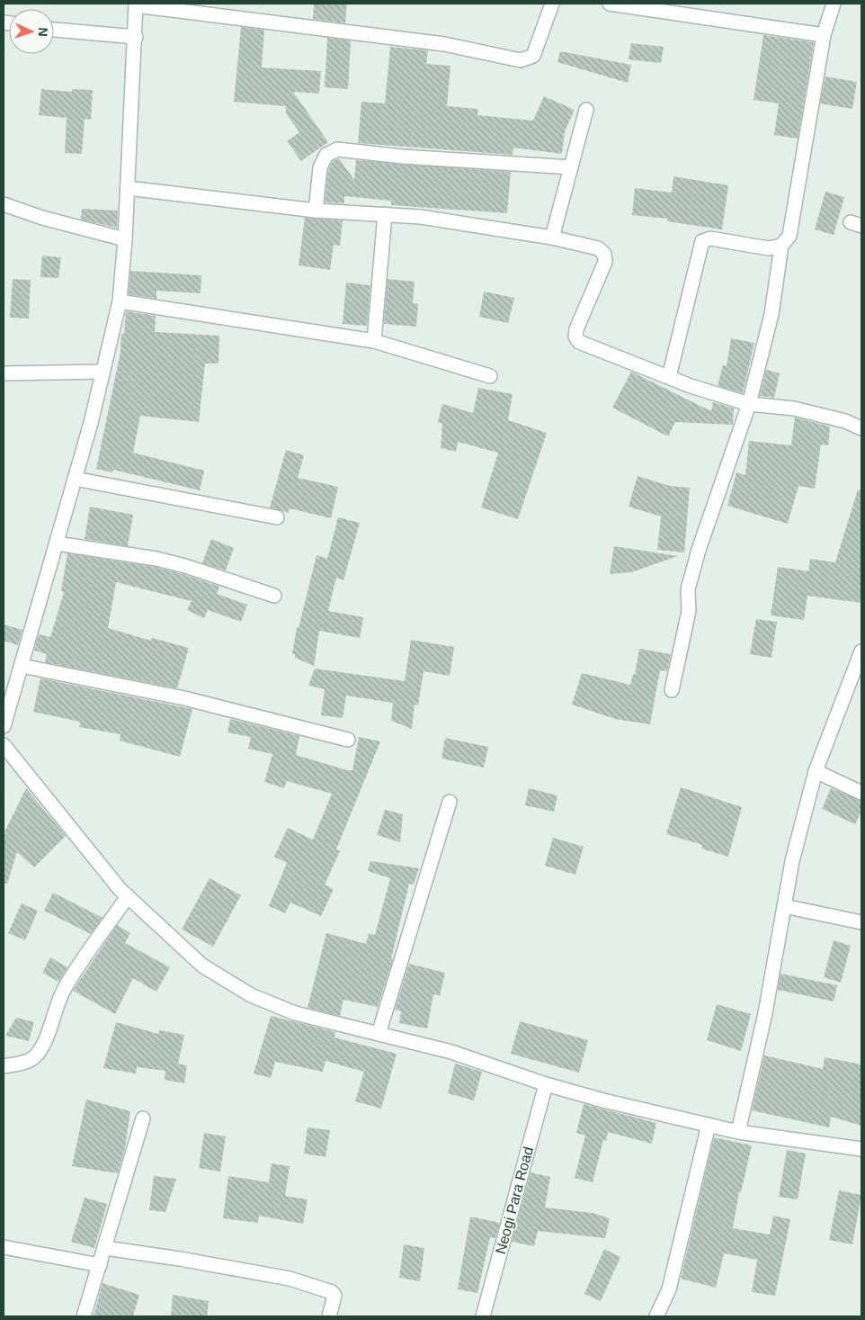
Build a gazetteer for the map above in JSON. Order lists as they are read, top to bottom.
{
  "streets": {
    "street": ["Neogi Para Road"]
  },
  "north": "right"
}
